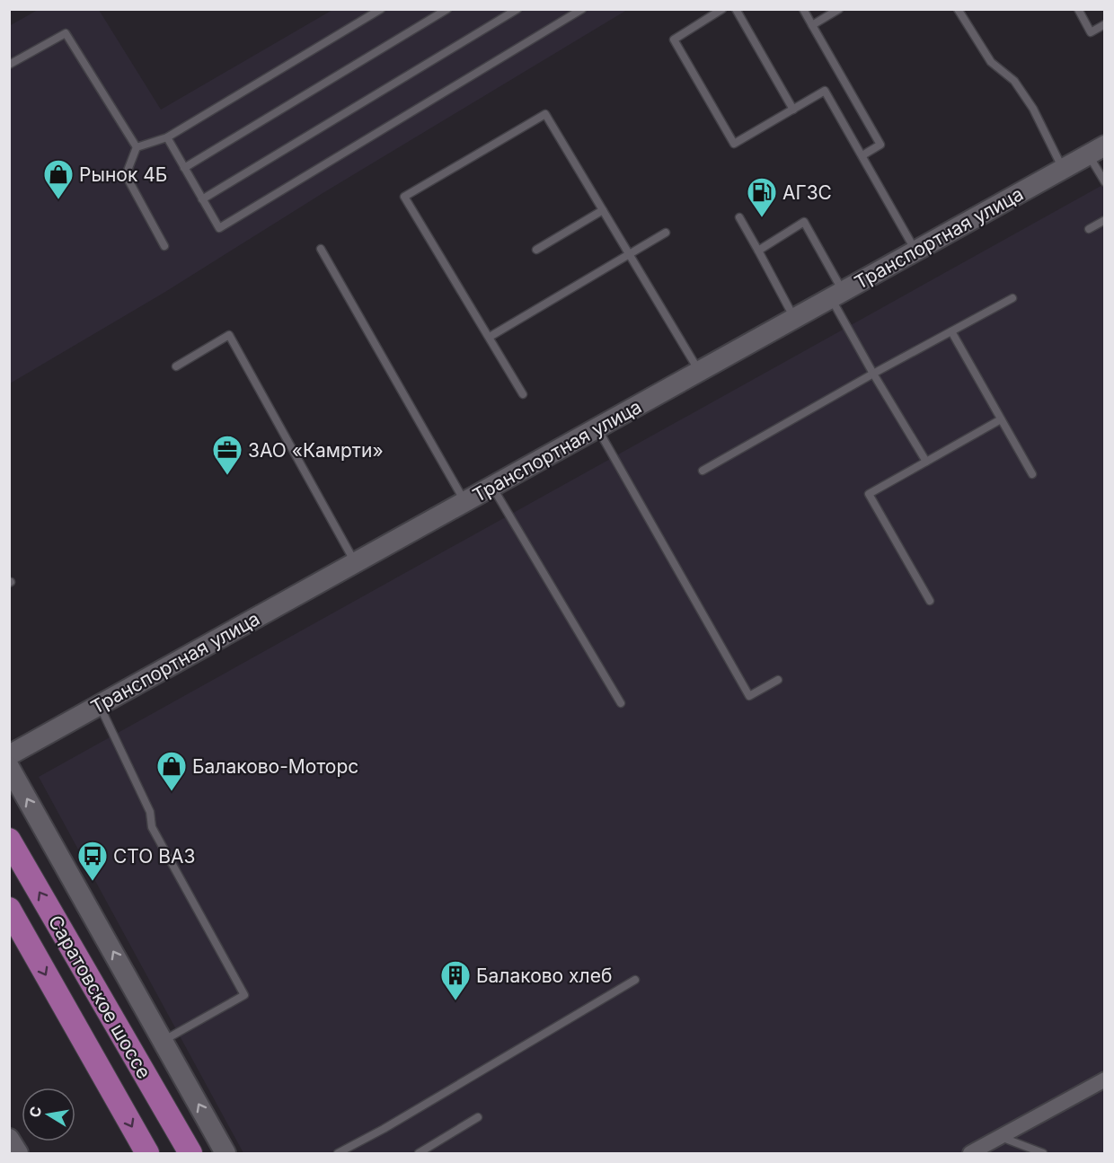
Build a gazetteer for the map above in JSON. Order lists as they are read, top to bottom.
{
  "streets": {
    "main road": ["Транспортная улица", "Саратовское шоссе"]
  },
  "places": {
    "shop": ["Рынок 4Б", "Балаково-Моторс"],
    "fuel station": ["АГЗС"],
    "office": ["ЗАО «Камрти»"],
    "bus stop": ["СТО ВАЗ"],
    "building": ["Балаково хлеб"]
  },
  "north": "left"
}
